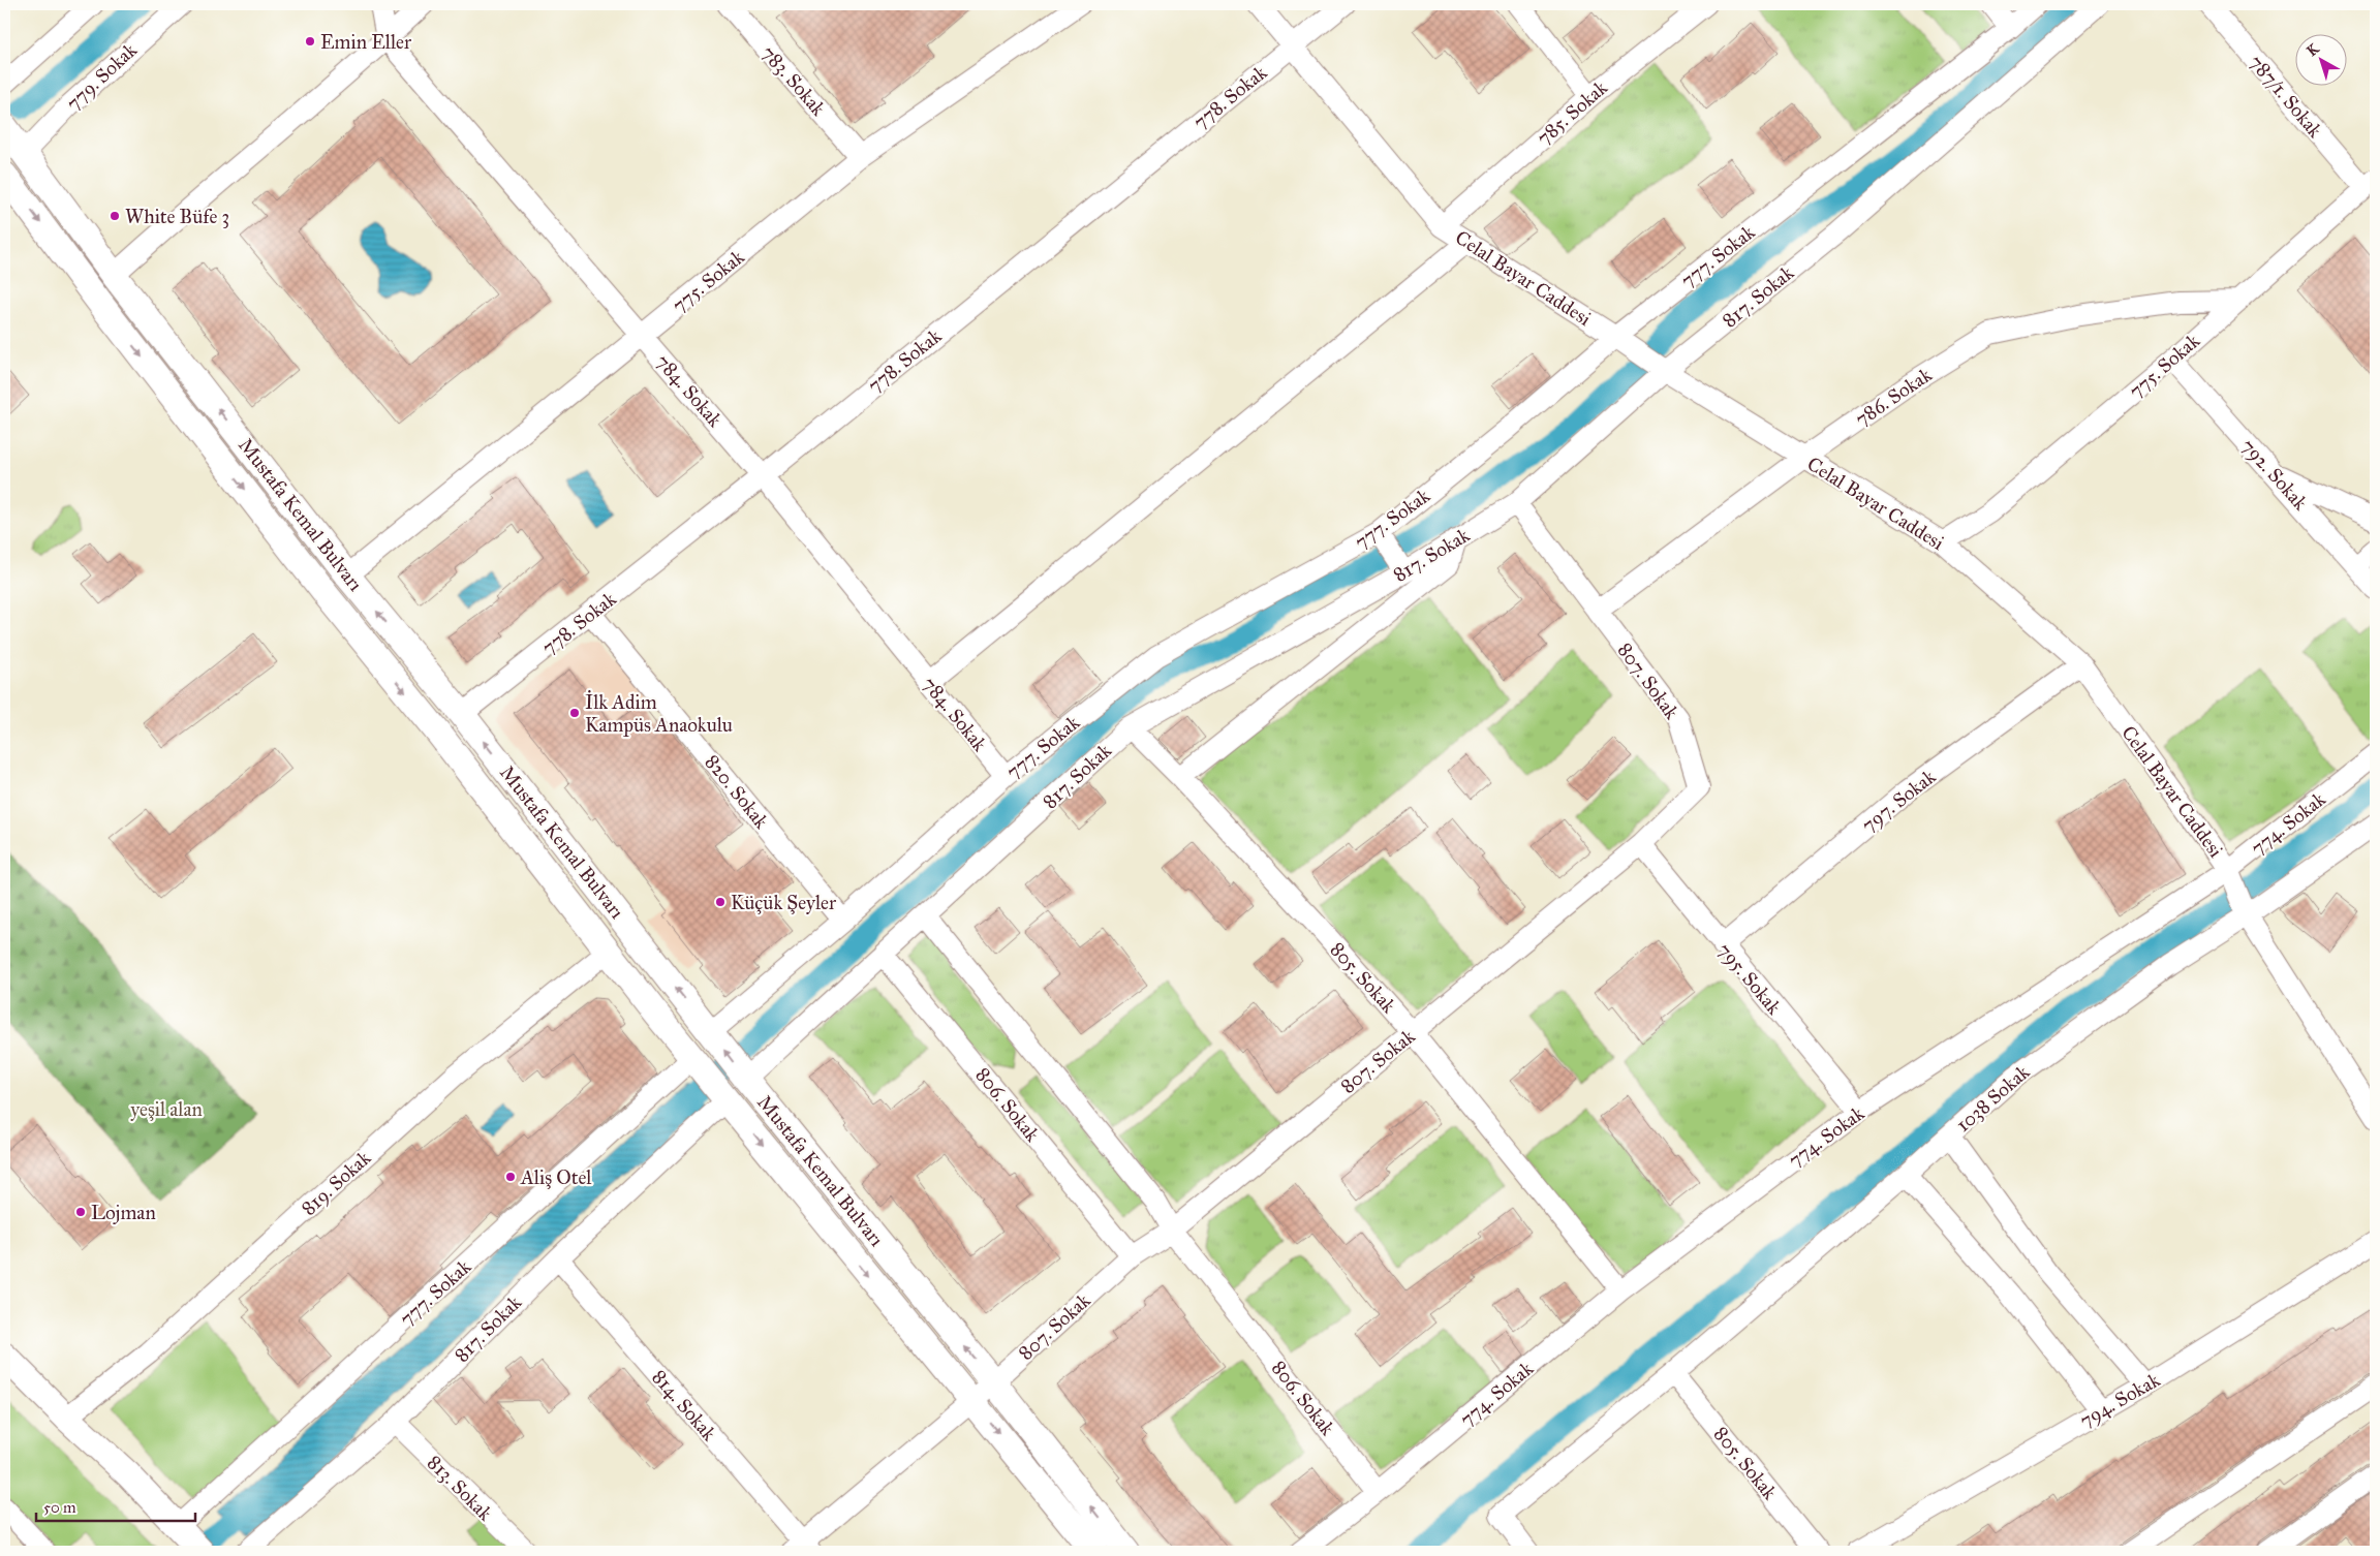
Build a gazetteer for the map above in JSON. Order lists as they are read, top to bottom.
{
  "streets": {
    "main road": ["Mustafa Kemal Bulvarı"],
    "street": [
      "779. Sokak",
      "783. Sokak",
      "787/1. Sokak",
      "778. Sokak",
      "785. Sokak",
      "777. Sokak",
      "Celal Bayar Caddesi",
      "775. Sokak",
      "817. Sokak",
      "784. Sokak",
      "786. Sokak",
      "792. Sokak",
      "807. Sokak",
      "820. Sokak",
      "797. Sokak",
      "774. Sokak",
      "805. Sokak",
      "795. Sokak",
      "1038 Sokak",
      "806. Sokak",
      "819. Sokak",
      "794. Sokak",
      "814. Sokak",
      "813. Sokak"
    ]
  },
  "crossings": [
    ["779. Sokak", "Mustafa Kemal Bulvarı"],
    ["783. Sokak", "775. Sokak"],
    ["787/1. Sokak", "775. Sokak"],
    ["778. Sokak", "Celal Bayar Caddesi"],
    ["778. Sokak", "784. Sokak"],
    ["778. Sokak", "Mustafa Kemal Bulvarı"],
    ["778. Sokak", "820. Sokak"],
    ["785. Sokak", "Celal Bayar Caddesi"],
    ["777. Sokak", "Celal Bayar Caddesi"],
    ["777. Sokak", "784. Sokak"],
    ["777. Sokak", "Mustafa Kemal Bulvarı"],
    ["777. Sokak", "820. Sokak"],
    ["Celal Bayar Caddesi", "775. Sokak"],
    ["Celal Bayar Caddesi", "817. Sokak"],
    ["Celal Bayar Caddesi", "786. Sokak"],
    ["Celal Bayar Caddesi", "797. Sokak"],
    ["Celal Bayar Caddesi", "774. Sokak"],
    ["Celal Bayar Caddesi", "1038 Sokak"],
    ["775. Sokak", "784. Sokak"],
    ["775. Sokak", "786. Sokak"],
    ["775. Sokak", "792. Sokak"],
    ["775. Sokak", "Mustafa Kemal Bulvarı"],
    ["817. Sokak", "Mustafa Kemal Bulvarı"],
    ["817. Sokak", "807. Sokak"],
    ["817. Sokak", "805. Sokak"],
    ["817. Sokak", "806. Sokak"],
    ["817. Sokak", "814. Sokak"],
    ["817. Sokak", "813. Sokak"],
    ["786. Sokak", "807. Sokak"],
    ["Mustafa Kemal Bulvarı", "807. Sokak"],
    ["Mustafa Kemal Bulvarı", "819. Sokak"],
    ["807. Sokak", "805. Sokak"],
    ["807. Sokak", "795. Sokak"],
    ["807. Sokak", "806. Sokak"],
    ["807. Sokak", "814. Sokak"],
    ["797. Sokak", "795. Sokak"],
    ["774. Sokak", "805. Sokak"],
    ["774. Sokak", "795. Sokak"],
    ["774. Sokak", "806. Sokak"],
    ["1038 Sokak", "794. Sokak"]
  ],
  "parks": ["yeşil alan"],
  "places": [
    "Emin Eller",
    "White Büfe 3",
    "İlk Adim Kampüs Anaokulu",
    "Küçük Şeyler",
    "Aliş Otel",
    "Lojman"
  ],
  "scale_bar": "50 m",
  "north": "top left"
}
